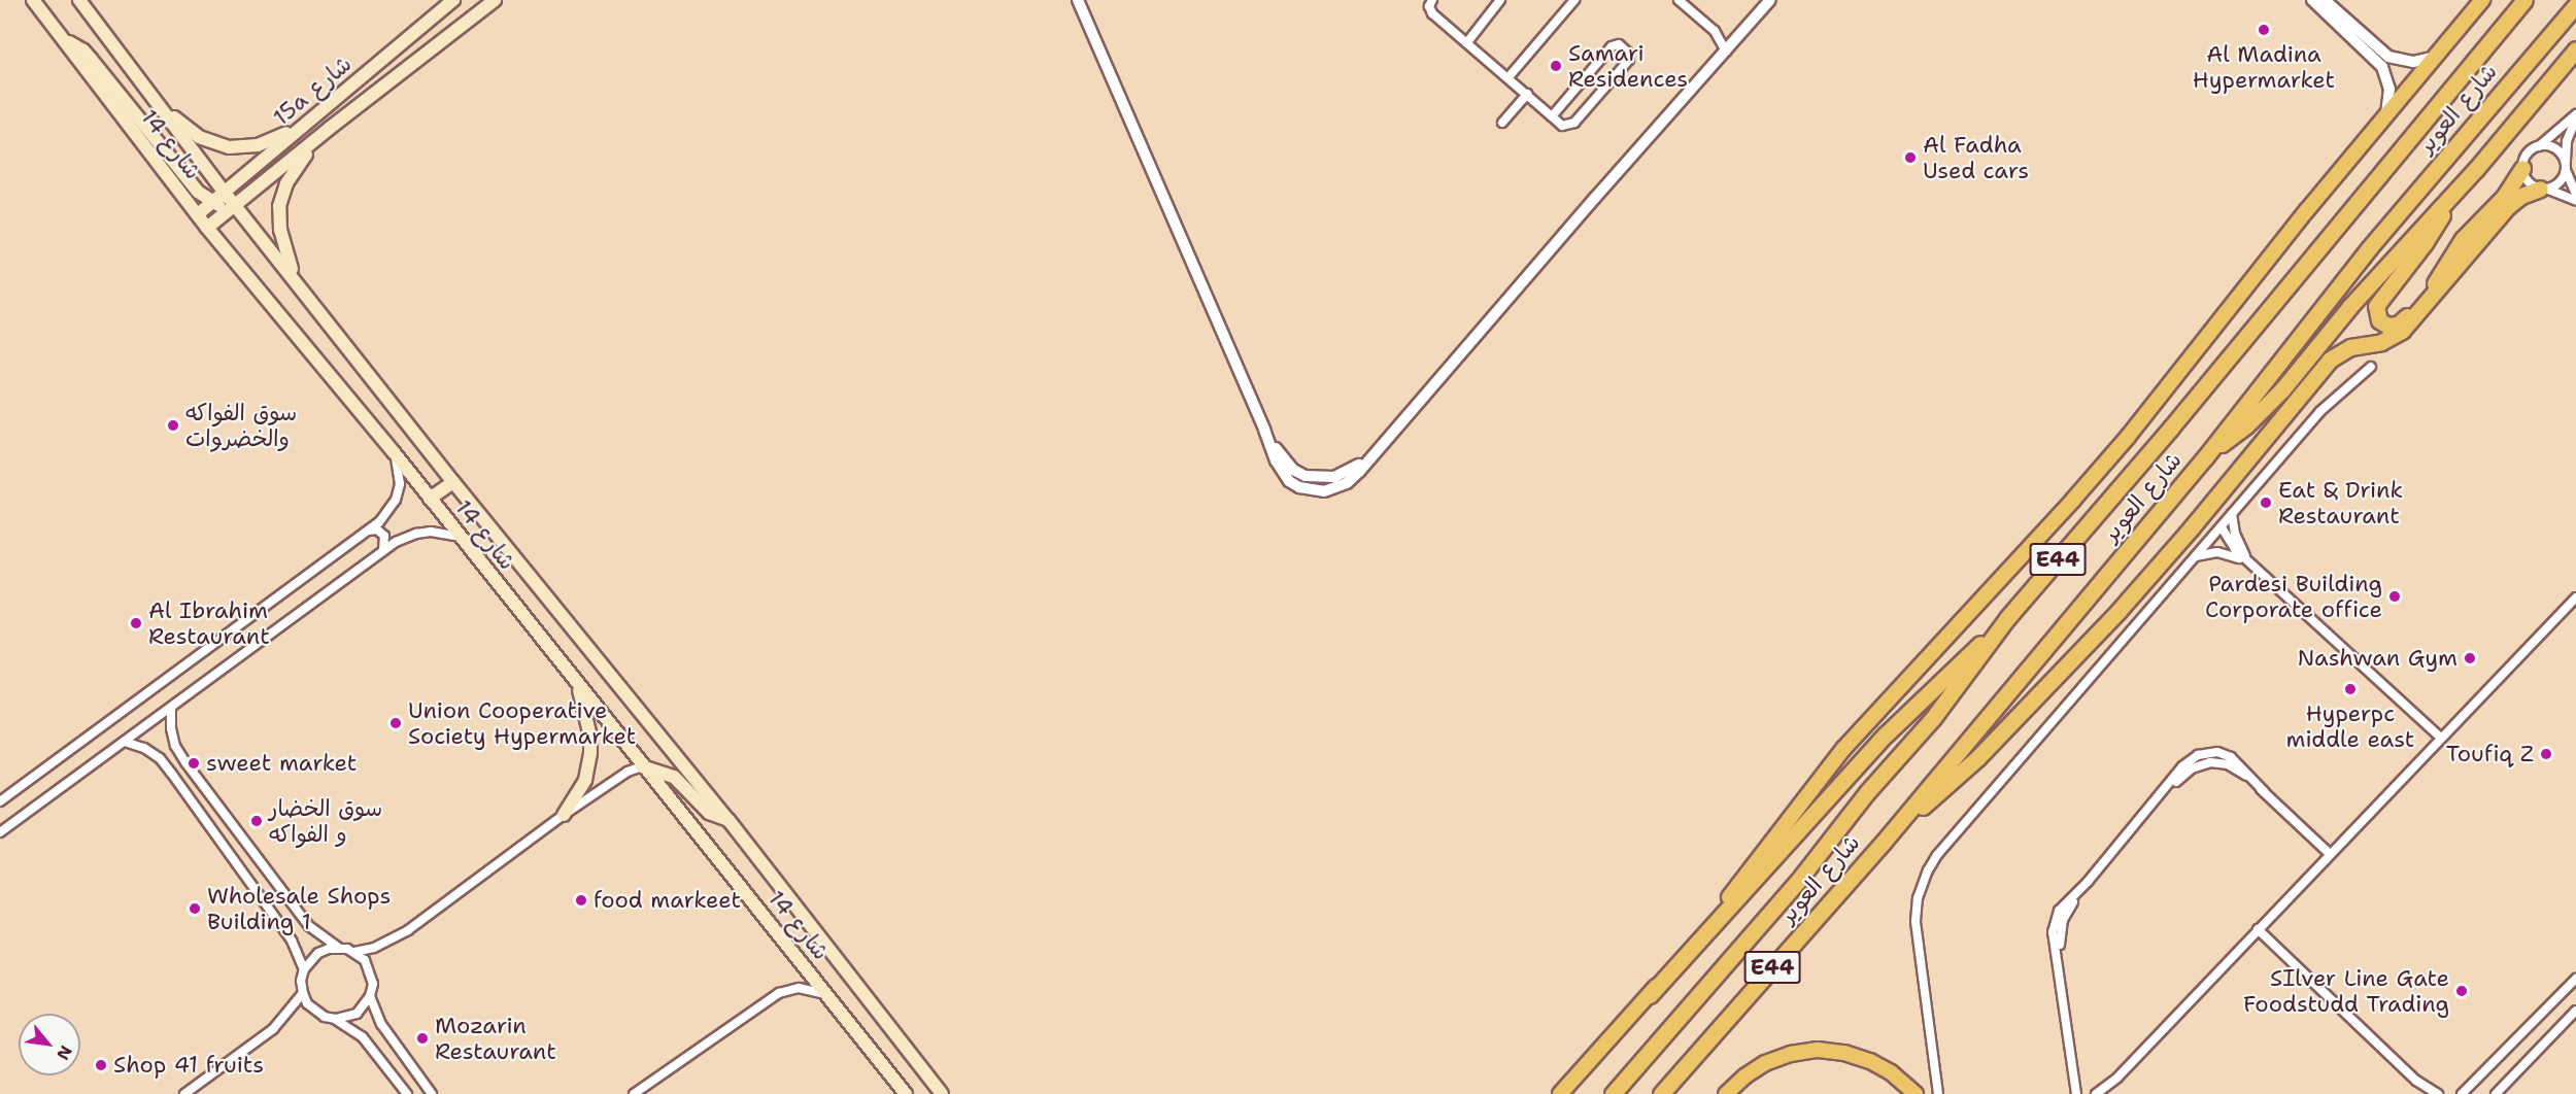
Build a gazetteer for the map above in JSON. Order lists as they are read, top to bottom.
{
  "streets": {
    "highway": ["شارع العوير", "E44"],
    "main road": ["15a شارع", "شارع 14"]
  },
  "crossings": [
    ["15a شارع", "شارع 14"],
    ["شارع العوير", "E44"]
  ],
  "places": [
    "Al Madina Hypermarket",
    "Samari Residences",
    "Al Fadha Used cars",
    "سوق الفواكه والخضروات",
    "Eat & Drink Restaurant",
    "Pardesi Building Corporate office",
    "Al Ibrahim Restaurant",
    "Nashwan Gym",
    "Hyperpc middle east",
    "Union Cooperative Society Hypermarket",
    "Toufiq Z",
    "sweet market",
    "سوق الخضار و الفواكه",
    "food markeet",
    "Wholesale Shops Building 1",
    "SIlver Line Gate Foodstudd Trading",
    "Mozarin Restaurant",
    "Shop 41 fruits"
  ],
  "north": "bottom right"
}
